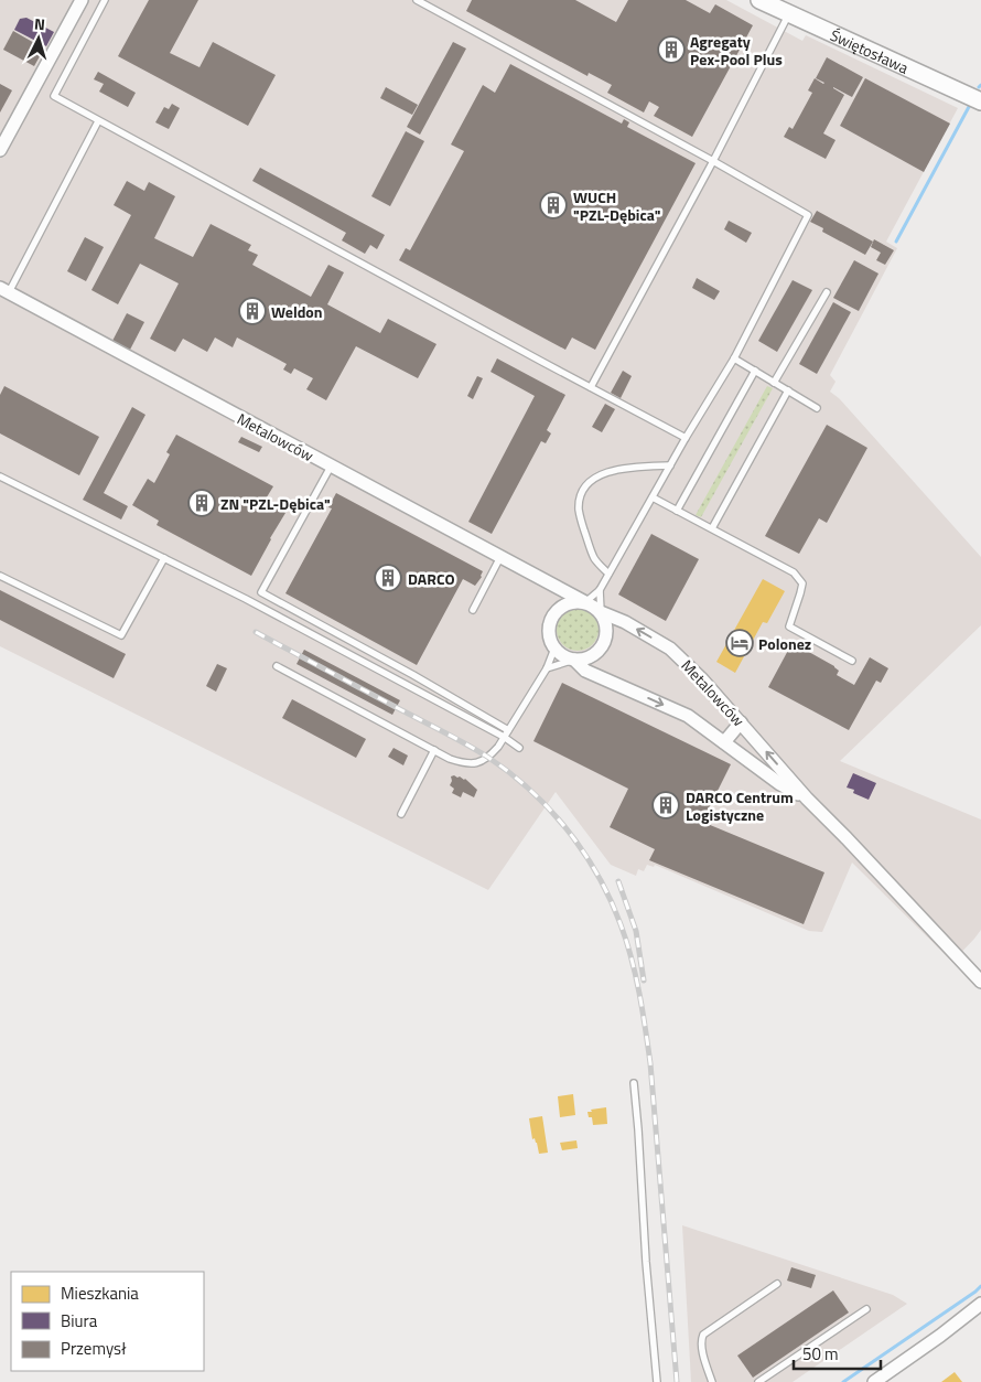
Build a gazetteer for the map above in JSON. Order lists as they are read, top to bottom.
{
  "streets": {
    "street": ["Świętosława", "Metalowców"]
  },
  "places": {
    "building": [
      "Agregaty Pex-Pool Plus",
      "WUCH \"PZL-Dębica\"",
      "Weldon",
      "ZN \"PZL-Dębica\"",
      "DARCO",
      "DARCO Centrum Logistyczne"
    ],
    "hotel": ["Polonez"]
  },
  "legend": ["Mieszkania", "Biura", "Przemysł"],
  "scale_bar": "50 m",
  "north": "top"
}
